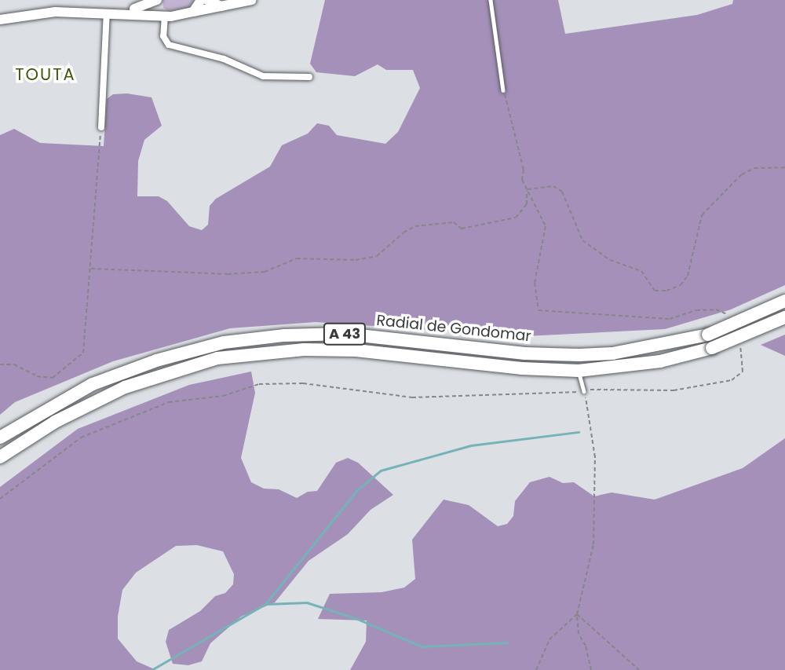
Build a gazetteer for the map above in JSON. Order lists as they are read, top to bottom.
{
  "streets": {
    "highway": ["Radial de Gondomar", "A 43"]
  },
  "districts": ["TOUTA"]
}
